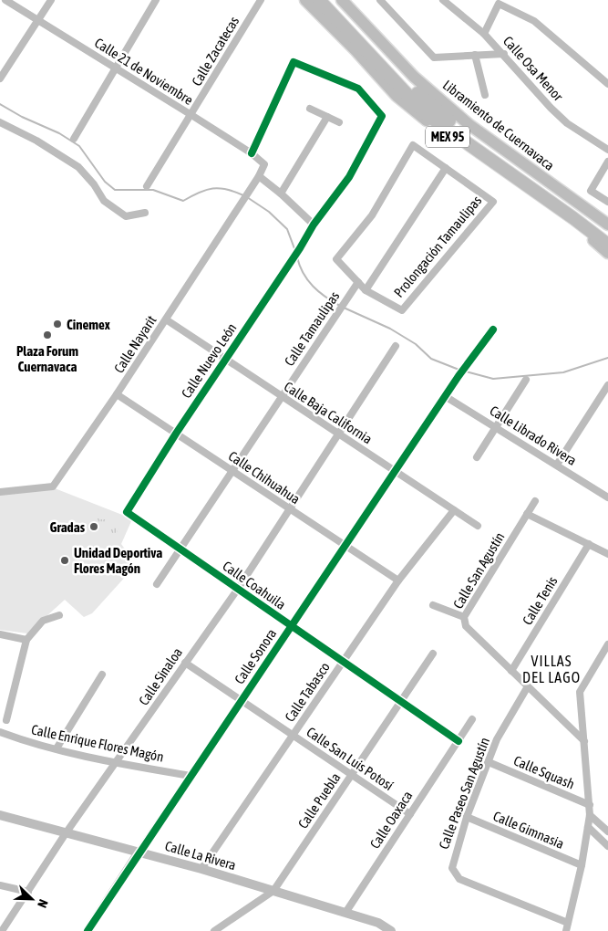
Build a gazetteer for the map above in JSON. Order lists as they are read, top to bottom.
{
  "streets": {
    "highway": ["MEX 95"],
    "main road": ["Libramiento de Cuernavaca"],
    "street": [
      "Calle Zacatecas",
      "Calle Osa Menor",
      "Calle 21 de Noviembre",
      "Prolongación Tamaulipas",
      "Calle Tamaulipas",
      "Calle Nayarit",
      "Calle Nuevo León",
      "Calle Baja California",
      "Calle Librado Rivera",
      "Calle Chihuahua",
      "Calle San Agustín",
      "Calle Coahuila",
      "Calle Tenis",
      "Calle Sonora",
      "Calle Sinaloa",
      "Calle Tabasco",
      "Calle Enrique Flores Magón",
      "Calle San Luis Potosí",
      "Calle Squash",
      "Calle Paseo San Agustín",
      "Calle Puebla",
      "Calle Oaxaca",
      "Calle Gimnasia",
      "Calle La Rivera"
    ]
  },
  "crossings": [
    ["Calle Zacatecas", "Calle 21 de Noviembre"],
    ["Calle 21 de Noviembre", "Calle Nayarit"],
    ["Calle 21 de Noviembre", "Calle Nuevo León"],
    ["Prolongación Tamaulipas", "Calle Tamaulipas"],
    ["Calle Tamaulipas", "Calle Baja California"],
    ["Calle Tamaulipas", "Calle Chihuahua"],
    ["Calle Tamaulipas", "Calle Coahuila"],
    ["Calle Nayarit", "Calle Baja California"],
    ["Calle Nayarit", "Calle Chihuahua"],
    ["Calle Nuevo León", "Calle Baja California"],
    ["Calle Nuevo León", "Calle Chihuahua"],
    ["Calle Nuevo León", "Calle Coahuila"],
    ["Calle Baja California", "Calle Sonora"],
    ["Calle Baja California", "Calle Sinaloa"],
    ["Calle Baja California", "Calle Tabasco"],
    ["Calle Librado Rivera", "Calle Sonora"],
    ["Calle Chihuahua", "Calle Sonora"],
    ["Calle Chihuahua", "Calle Sinaloa"],
    ["Calle Chihuahua", "Calle Tabasco"],
    ["Calle San Agustín", "Calle Tenis"],
    ["Calle San Agustín", "Calle Paseo San Agustín"],
    ["Calle Coahuila", "Calle Sonora"],
    ["Calle Coahuila", "Calle Sinaloa"],
    ["Calle Coahuila", "Calle Tabasco"],
    ["Calle Coahuila", "Calle Puebla"],
    ["Calle Coahuila", "Calle Oaxaca"],
    ["Calle Sonora", "Calle Enrique Flores Magón"],
    ["Calle Sonora", "Calle San Luis Potosí"],
    ["Calle Sonora", "Calle La Rivera"],
    ["Calle Sinaloa", "Calle Enrique Flores Magón"],
    ["Calle Sinaloa", "Calle San Luis Potosí"],
    ["Calle Sinaloa", "Calle La Rivera"],
    ["Calle Tabasco", "Calle San Luis Potosí"],
    ["Calle Tabasco", "Calle La Rivera"],
    ["Calle San Luis Potosí", "Calle Puebla"],
    ["Calle San Luis Potosí", "Calle Oaxaca"],
    ["Calle Squash", "Calle Paseo San Agustín"],
    ["Calle Paseo San Agustín", "Calle Gimnasia"],
    ["Calle Puebla", "Calle La Rivera"],
    ["Calle Oaxaca", "Calle La Rivera"]
  ],
  "districts": ["VILLAS DEL LAGO"],
  "places": [
    "Cinemex",
    "Plaza Forum Cuernavaca",
    "Gradas",
    "Unidad Deportiva Flores Magón"
  ],
  "north": "bottom right"
}
